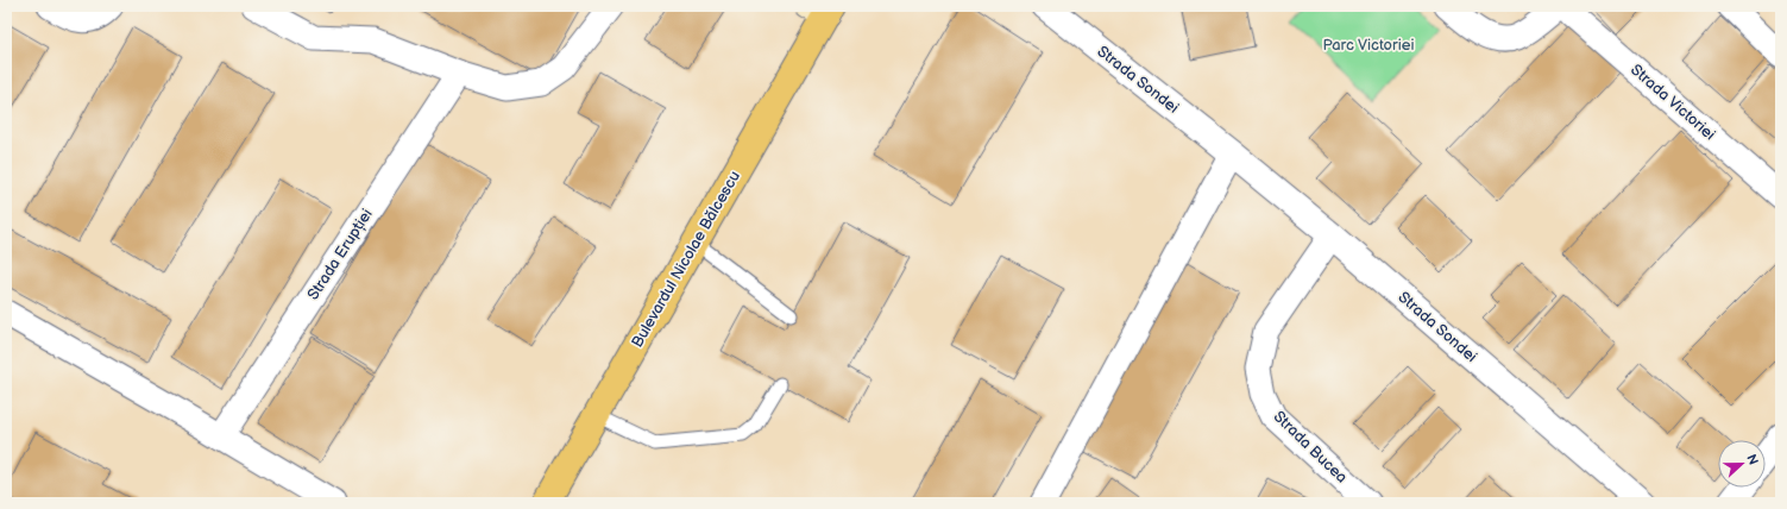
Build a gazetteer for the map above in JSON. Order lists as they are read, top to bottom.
{
  "streets": {
    "main road": ["Bulevardul Nicolae Bălcescu"],
    "street": [
      "Strada Sondei",
      "Strada Victoriei",
      "Strada Erupției",
      "Strada Bucea"
    ]
  },
  "crossings": [
    ["Strada Sondei", "Strada Bucea"]
  ],
  "parks": ["Parc Victoriei"],
  "north": "right"
}
